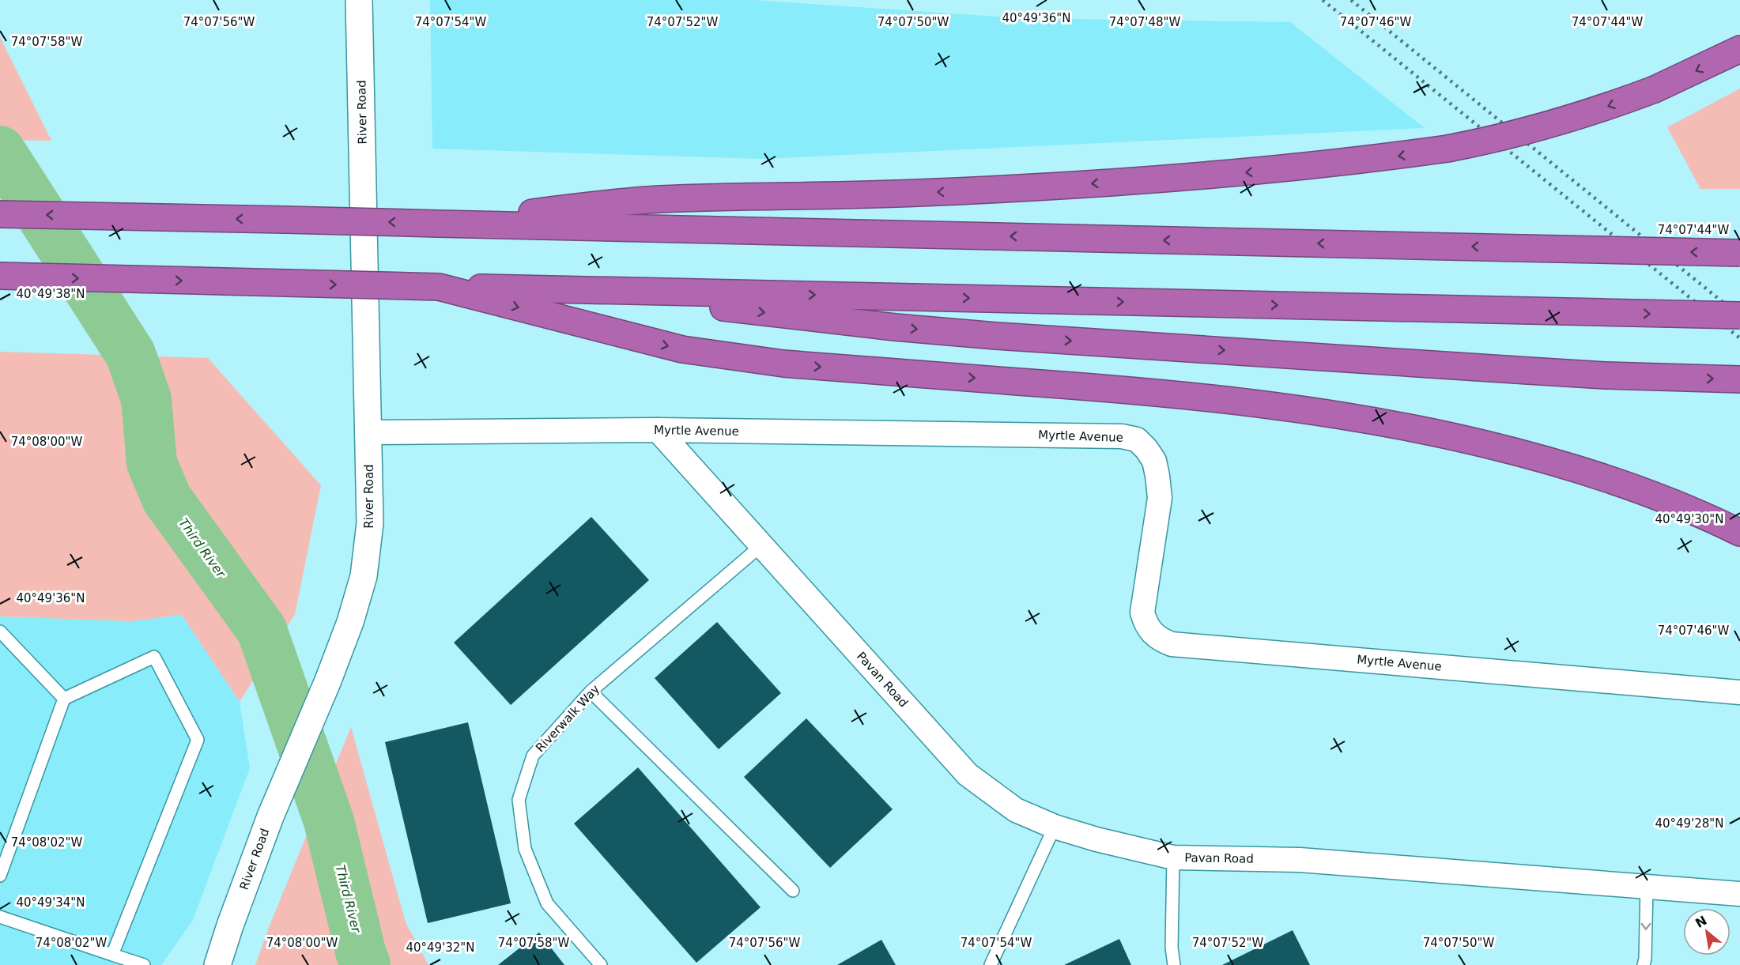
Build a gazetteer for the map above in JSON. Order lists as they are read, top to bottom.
{
  "streets": {
    "street": ["River Road", "Myrtle Avenue", "Pavan Road"],
    "lane": ["Riverwalk Way"]
  },
  "crossings": [
    ["River Road", "Myrtle Avenue"],
    ["Myrtle Avenue", "Pavan Road"],
    ["Pavan Road", "Riverwalk Way"]
  ],
  "water": ["Third River"],
  "north": "top left",
  "coordinates": [
    "40°49'36\"N",
    "74°07'54\"W",
    "74°07'48\"W",
    "74°07'44\"W",
    "74°07'56\"W",
    "74°07'52\"W",
    "74°07'50\"W",
    "74°07'46\"W",
    "74°07'58\"W",
    "40°49'38\"N",
    "74°08'00\"W",
    "40°49'30\"N",
    "40°49'28\"N",
    "74°08'02\"W",
    "40°49'34\"N",
    "40°49'32\"N"
  ]
}
